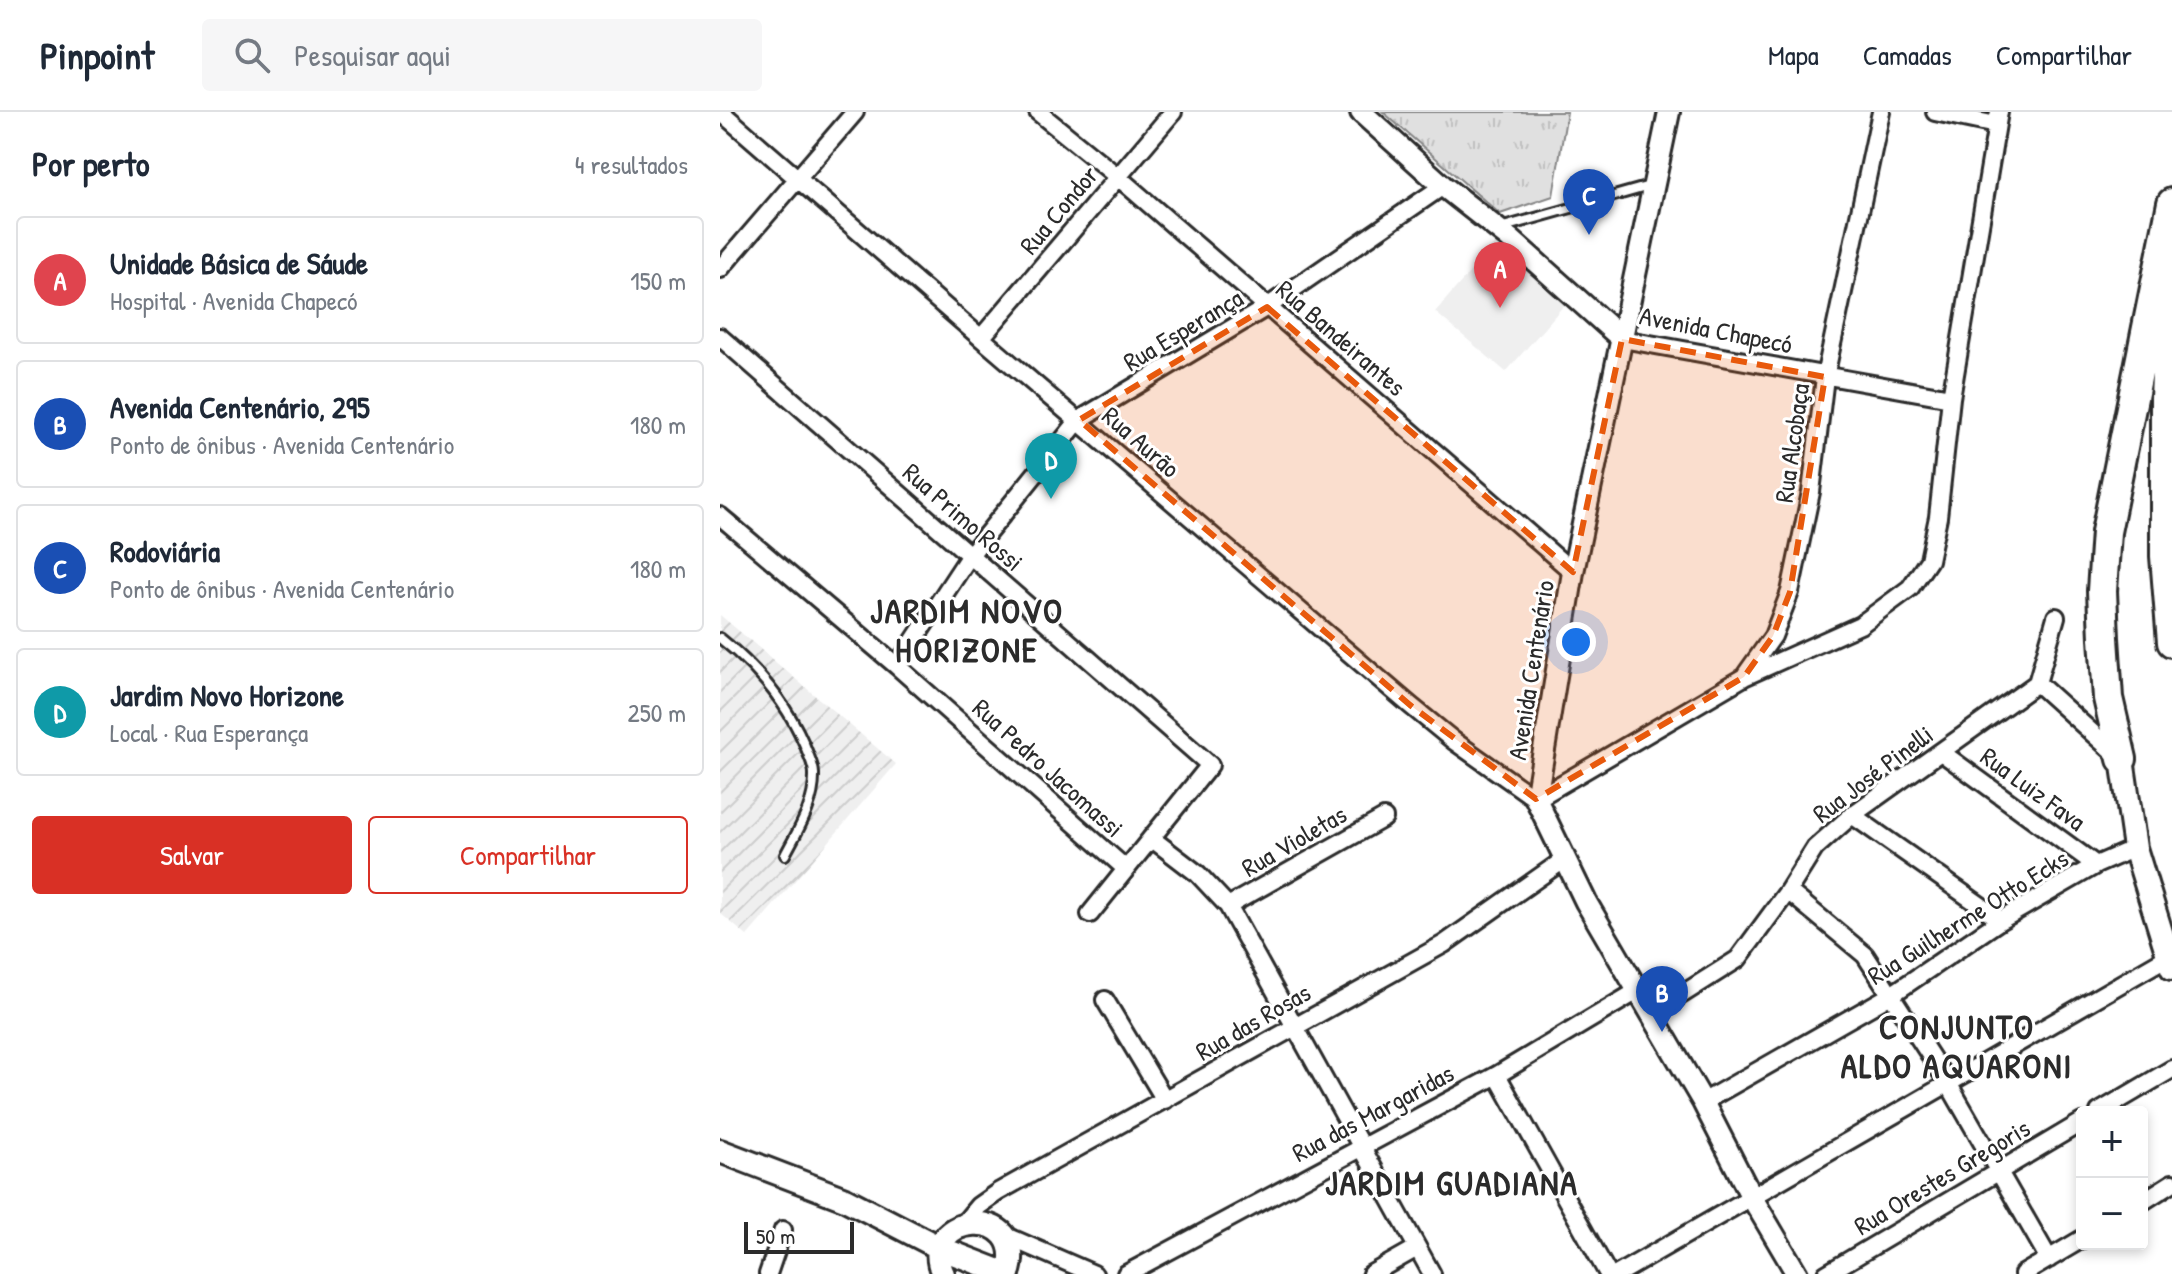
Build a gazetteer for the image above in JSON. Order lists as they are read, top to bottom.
{
  "streets": {
    "street": [
      "Rua Condor",
      "Rua Esperança",
      "Avenida Chapecó",
      "Rua Bandeirantes",
      "Rua Aurão",
      "Rua Alcobaça",
      "Rua Primo Rossi",
      "Avenida Centenário",
      "Rua Pedro Jacomassi",
      "Rua José Pinelli",
      "Rua Luiz Fava",
      "Rua Violetas",
      "Rua Guilherme Otto Ecks",
      "Rua das Rosas",
      "Rua das Margaridas",
      "Rua Orestes Gregoris"
    ]
  },
  "crossings": [
    ["Rua Condor", "Rua Bandeirantes"],
    ["Rua Condor", "Rua Aurão"],
    ["Rua Esperança", "Avenida Chapecó"],
    ["Rua Esperança", "Rua Bandeirantes"],
    ["Rua Esperança", "Rua Aurão"],
    ["Rua Esperança", "Rua Primo Rossi"],
    ["Rua Esperança", "Rua Pedro Jacomassi"],
    ["Avenida Chapecó", "Rua Alcobaça"],
    ["Avenida Chapecó", "Avenida Centenário"],
    ["Rua Bandeirantes", "Avenida Centenário"],
    ["Rua Aurão", "Avenida Centenário"],
    ["Avenida Centenário", "Rua José Pinelli"],
    ["Avenida Centenário", "Rua Guilherme Otto Ecks"],
    ["Avenida Centenário", "Rua das Rosas"],
    ["Avenida Centenário", "Rua das Margaridas"],
    ["Rua José Pinelli", "Rua Luiz Fava"],
    ["Rua Luiz Fava", "Rua Guilherme Otto Ecks"]
  ],
  "districts": ["JARDIM NOVO HORIZONE", "CONJUNTO ALDO AQUARONI", "JARDIM GUADIANA"],
  "scale_bar": "50 m",
  "page": {
    "header": "Pinpoint",
    "search": "Pesquisar aqui",
    "nav": ["Mapa", "Camadas", "Compartilhar"],
    "heading": ["Por perto", "4 resultados"],
    "pins": [
      "C",
      "A",
      "D",
      "B"
    ],
    "list": [
      {
        "mark": "A",
        "name": "Unidade Básica de Sáude",
        "note": "Hospital · Avenida Chapecó",
        "value": "150 m"
      },
      {
        "mark": "B",
        "name": "Avenida Centenário, 295",
        "note": "Ponto de ônibus · Avenida Centenário",
        "value": "180 m"
      },
      {
        "mark": "C",
        "name": "Rodoviária",
        "note": "Ponto de ônibus · Avenida Centenário",
        "value": "180 m"
      },
      {
        "mark": "D",
        "name": "Jardim Novo Horizone",
        "note": "Local · Rua Esperança",
        "value": "250 m"
      }
    ],
    "buttons": ["Salvar", "Compartilhar"],
    "map_buttons": ["+", "−"],
    "scale": "50 m"
  }
}
